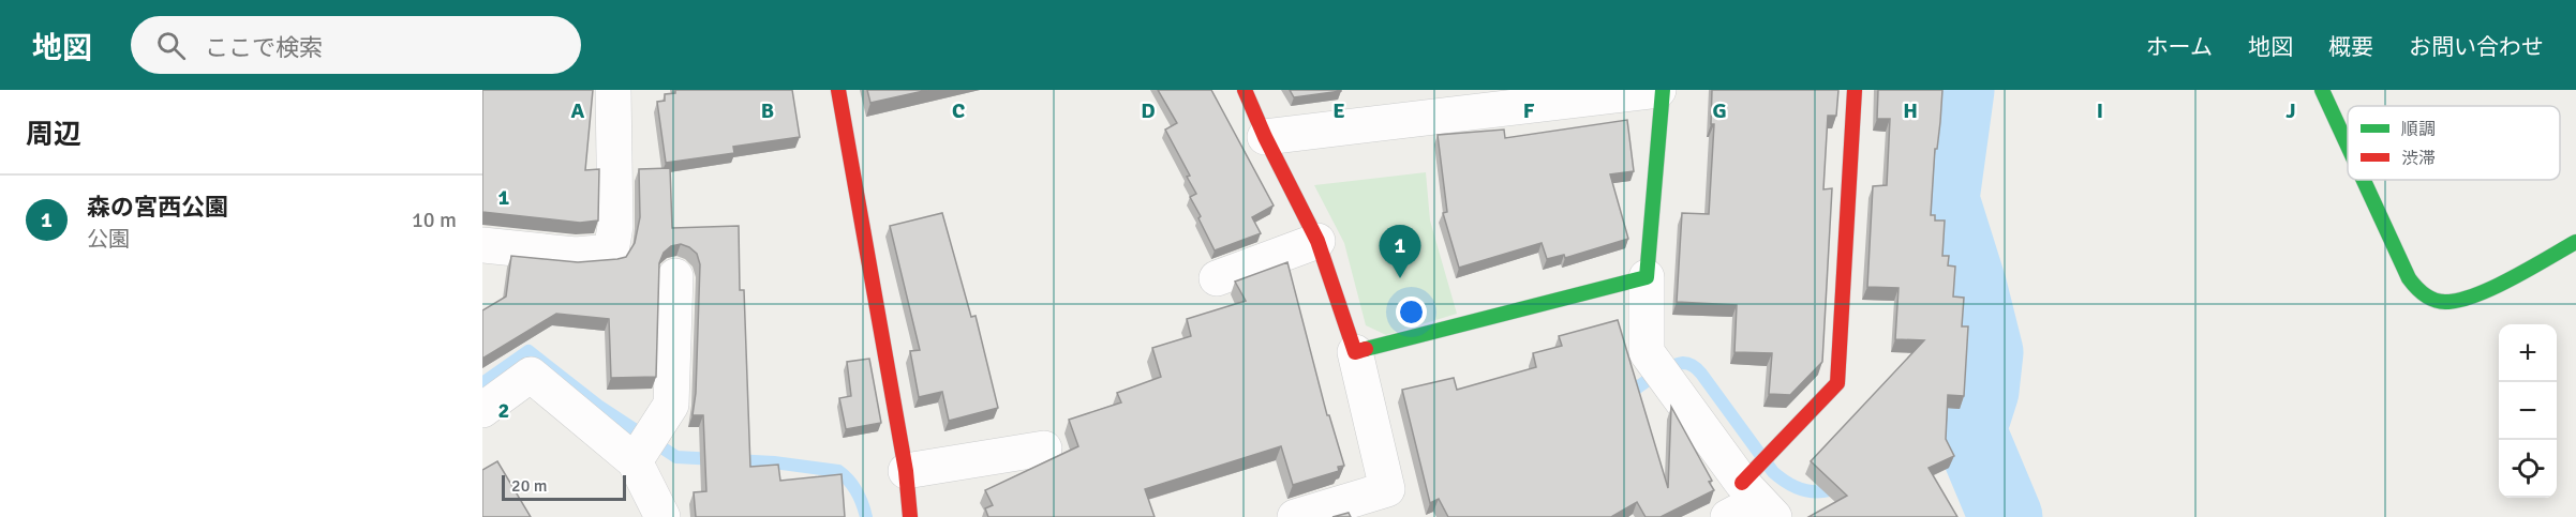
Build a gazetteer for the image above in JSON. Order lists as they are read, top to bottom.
{
  "legend": ["順調", "渋滞"],
  "scale_bar": "20 m",
  "page": {
    "header": "地図",
    "search": "ここで検索",
    "nav": [
      "ホーム",
      "地図",
      "概要",
      "お問い合わせ"
    ],
    "heading": "周辺",
    "list": [
      {
        "mark": "1",
        "name": "森の宮西公園",
        "note": "公園",
        "value": "10 m"
      }
    ],
    "pins": "1",
    "map_buttons": ["+", "−"],
    "scale": "20 m"
  },
  "grid": {
    "columns": [
      "A",
      "B",
      "C",
      "D",
      "E",
      "F",
      "G",
      "H",
      "I",
      "J"
    ],
    "rows": ["1", "2"]
  }
}
